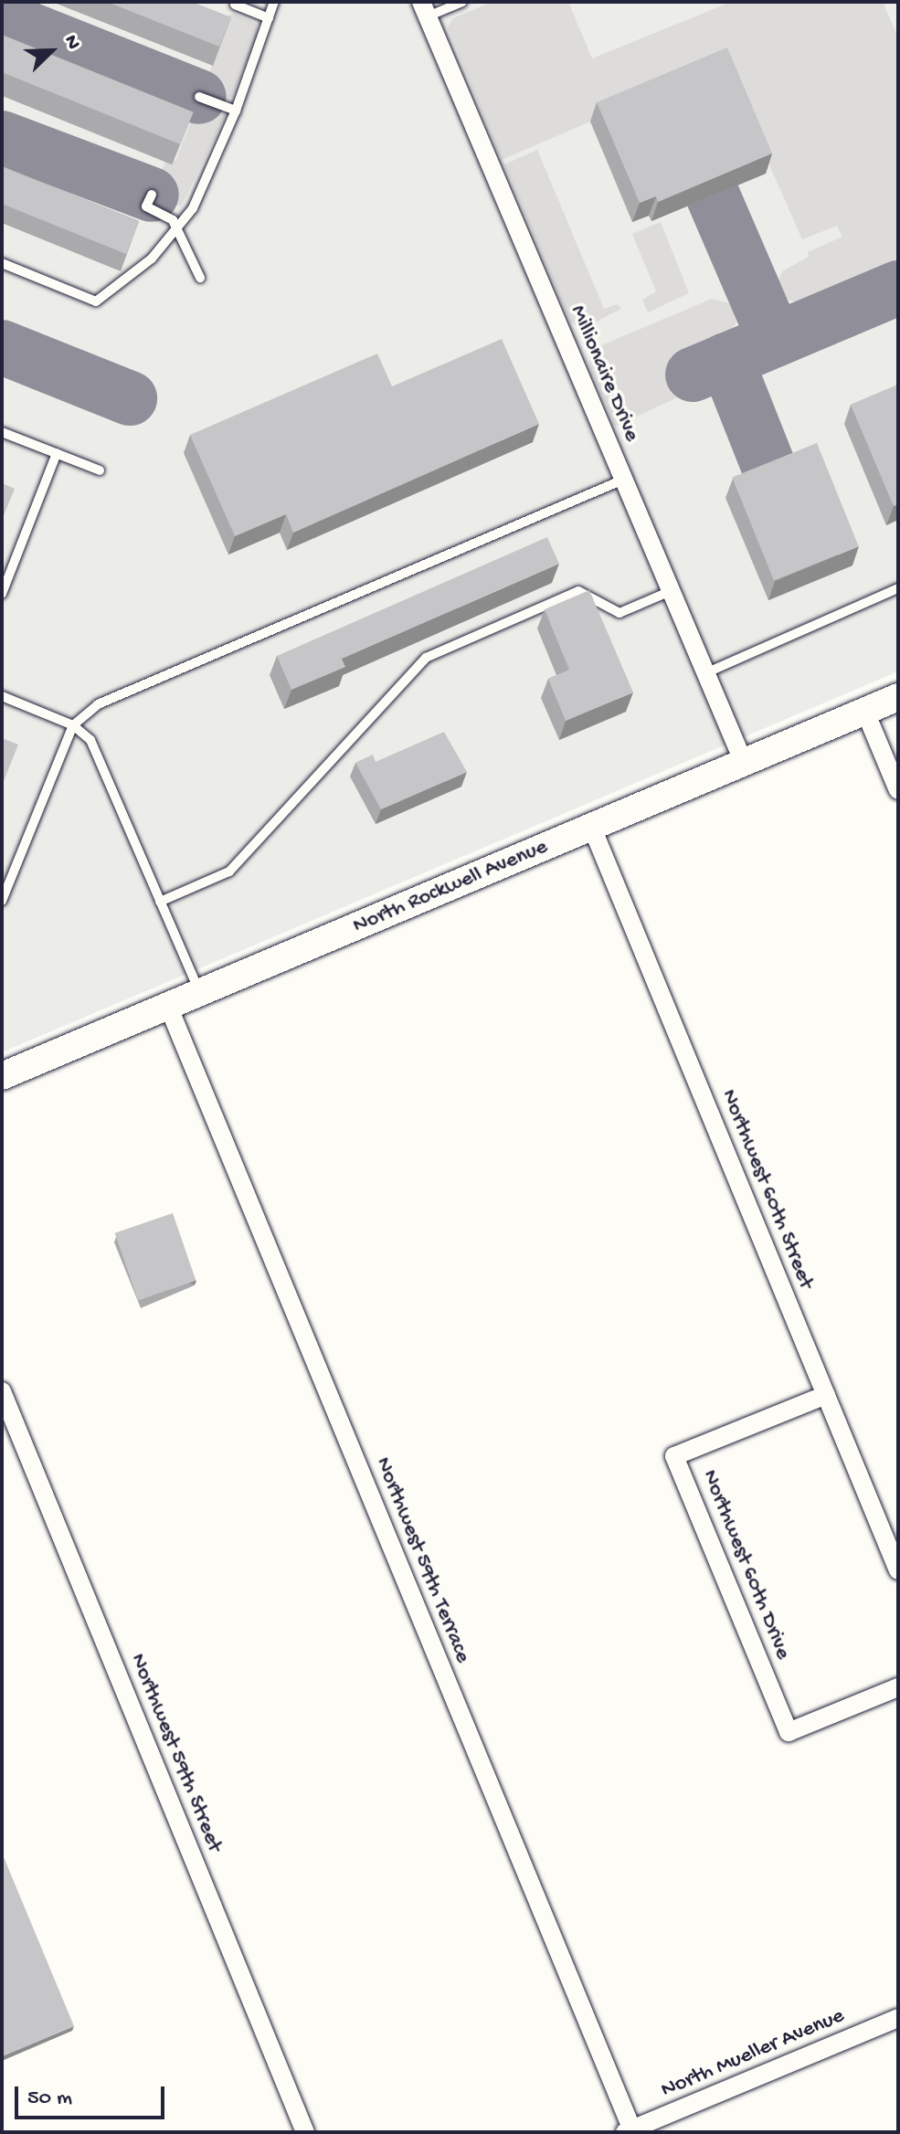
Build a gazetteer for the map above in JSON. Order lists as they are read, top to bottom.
{
  "streets": {
    "main road": ["North Rockwell Avenue"],
    "street": [
      "Millionaire Drive",
      "Northwest 60th Street",
      "Northwest 59th Terrace",
      "Northwest 60th Drive",
      "Northwest 59th Street",
      "North Mueller Avenue"
    ]
  },
  "crossings": [
    ["Millionaire Drive", "North Rockwell Avenue"],
    ["North Rockwell Avenue", "Northwest 60th Street"],
    ["North Rockwell Avenue", "Northwest 59th Terrace"],
    ["Northwest 60th Street", "Northwest 60th Drive"],
    ["Northwest 59th Terrace", "North Mueller Avenue"]
  ],
  "scale_bar": "50 m",
  "north": "top right"
}
